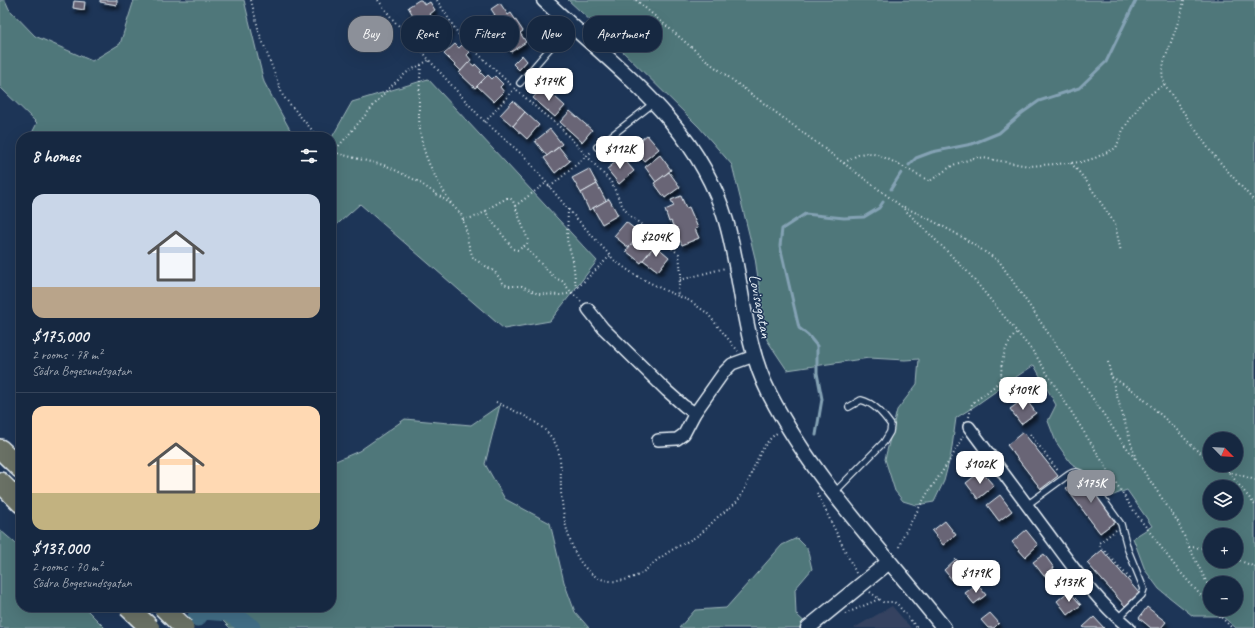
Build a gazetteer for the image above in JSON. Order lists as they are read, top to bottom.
{
  "streets": {
    "street": ["Lovisagatan"]
  },
  "north": "bottom right",
  "page": {
    "chip": [
      "Buy",
      "Rent",
      "Filters",
      "New",
      "Apartment"
    ],
    "price": [
      "$174K",
      "$112K",
      "$204K",
      "$109K",
      "$102K",
      "$175K",
      "$179K",
      "$137K"
    ],
    "heading": "8 homes",
    "list": [
      {
        "name": "$175,000",
        "note": "2 rooms · 78 m² · Södra Bogesundsgatan"
      },
      {
        "name": "$137,000",
        "note": "2 rooms · 70 m² · Södra Bogesundsgatan"
      }
    ],
    "map_buttons": ["+", "−"]
  }
}
